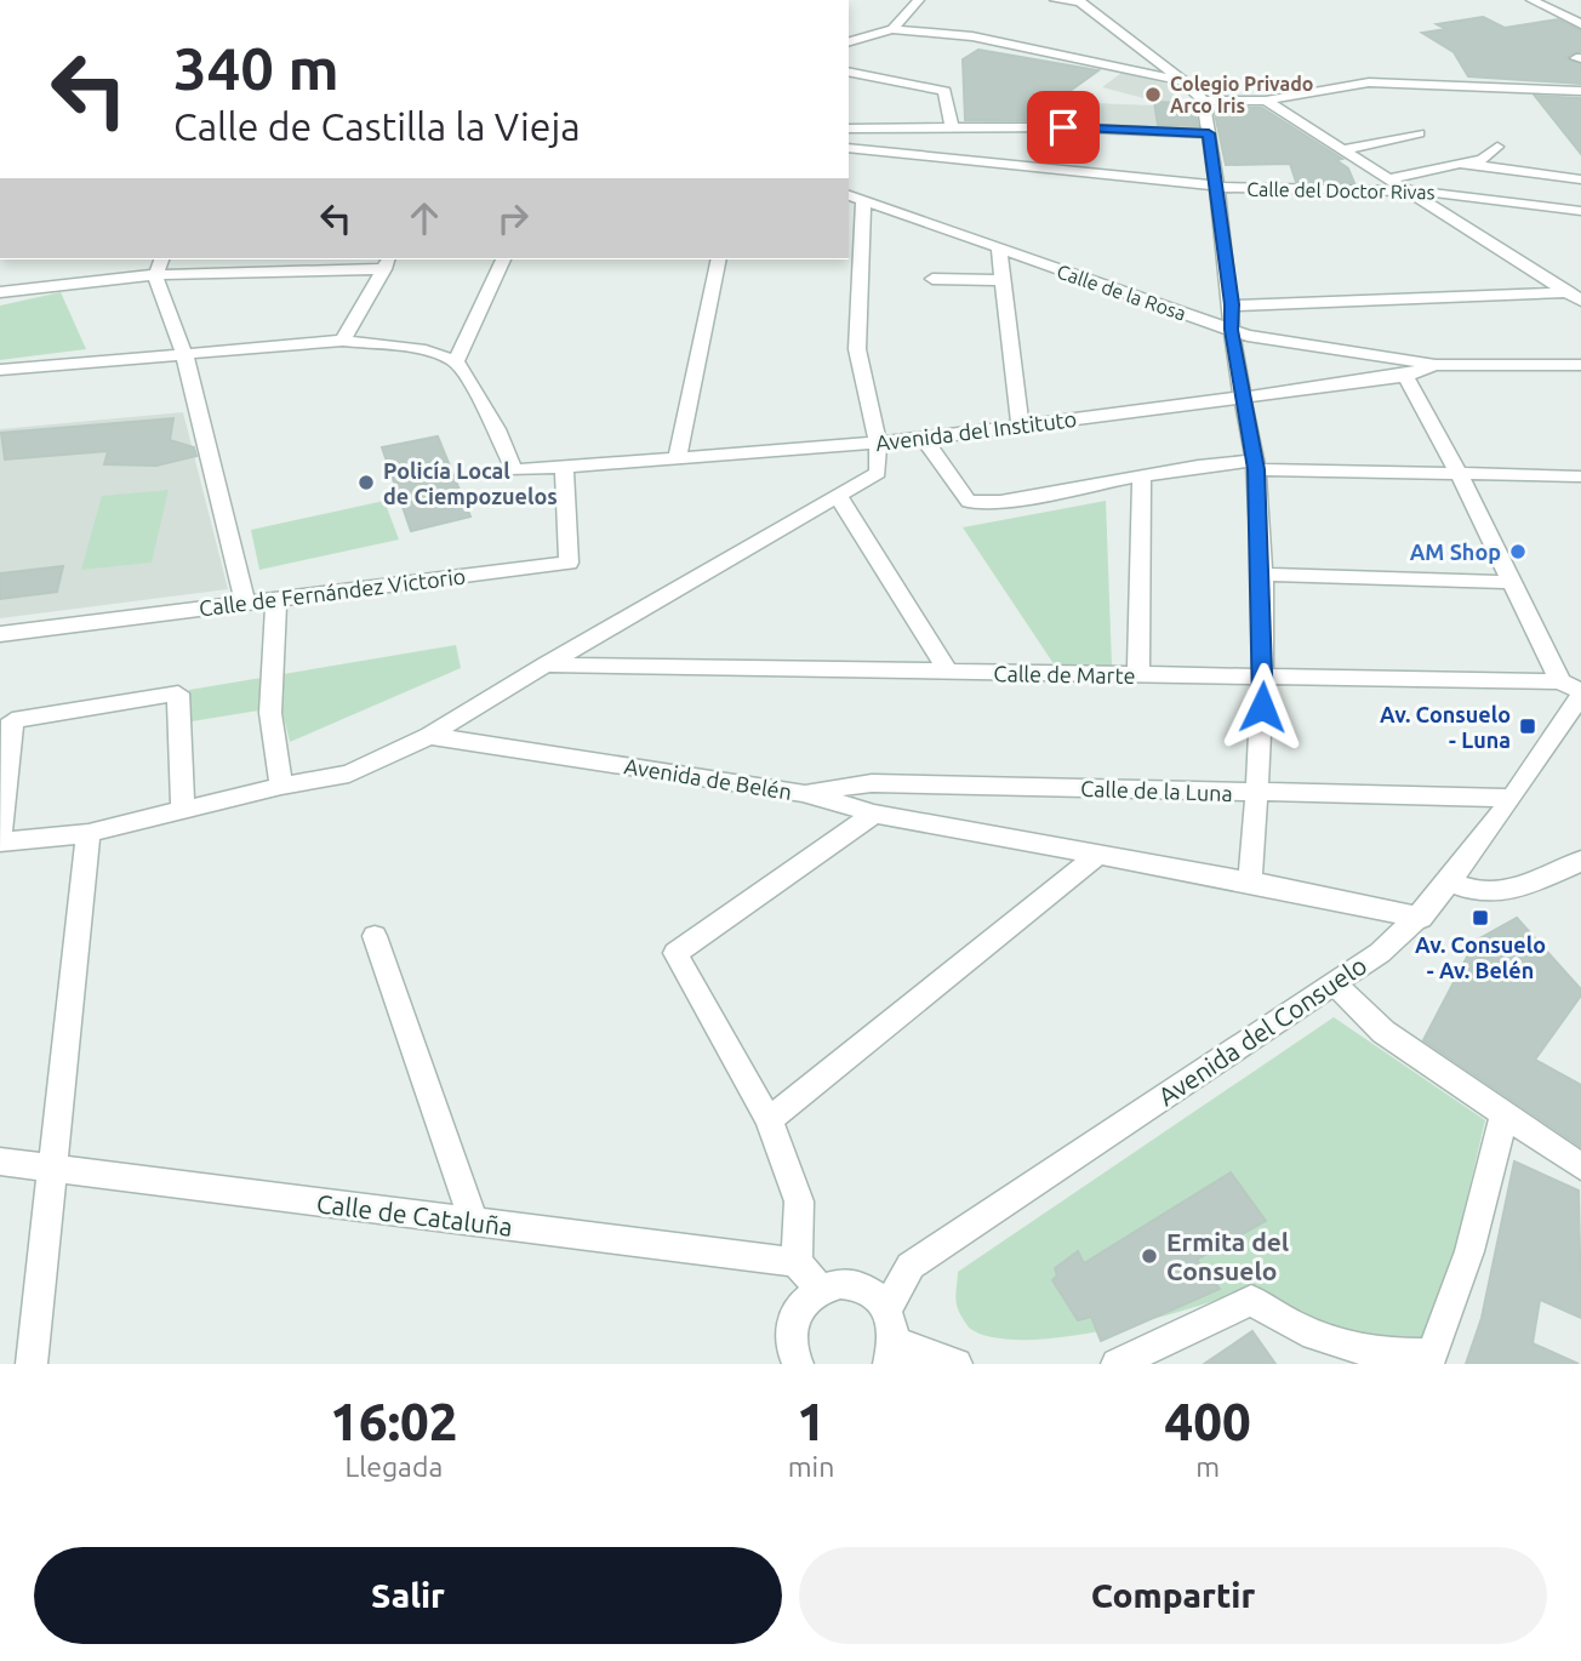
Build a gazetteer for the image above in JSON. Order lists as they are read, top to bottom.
{
  "streets": {
    "street": [
      "Calle del Doctor Rivas",
      "Calle de la Rosa",
      "Avenida del Instituto",
      "Calle de Fernández Victorio",
      "Calle de Marte",
      "Avenida de Belén",
      "Calle de la Luna",
      "Avenida del Consuelo",
      "Calle de Cataluña"
    ]
  },
  "crossings": [
    ["Calle de la Rosa", "Avenida del Instituto"],
    ["Avenida del Instituto", "Calle de Fernández Victorio"],
    ["Calle de Marte", "Avenida del Consuelo"],
    ["Avenida de Belén", "Calle de la Luna"],
    ["Avenida de Belén", "Avenida del Consuelo"],
    ["Calle de la Luna", "Avenida del Consuelo"]
  ],
  "places": {
    "other": [
      "Colegio Privado Arco Iris",
      "Policía Local de Ciempozuelos",
      "AM Shop",
      "Ermita del Consuelo"
    ],
    "transit": ["Av. Consuelo - Luna", "Av. Consuelo - Av. Belén"]
  },
  "page": {
    "turn": ["340 m", "Calle de Castilla la Vieja"],
    "eta": [
      "16:02",
      "Llegada",
      "1",
      "min",
      "400",
      "m"
    ],
    "buttons": ["Salir", "Compartir"]
  }
}
